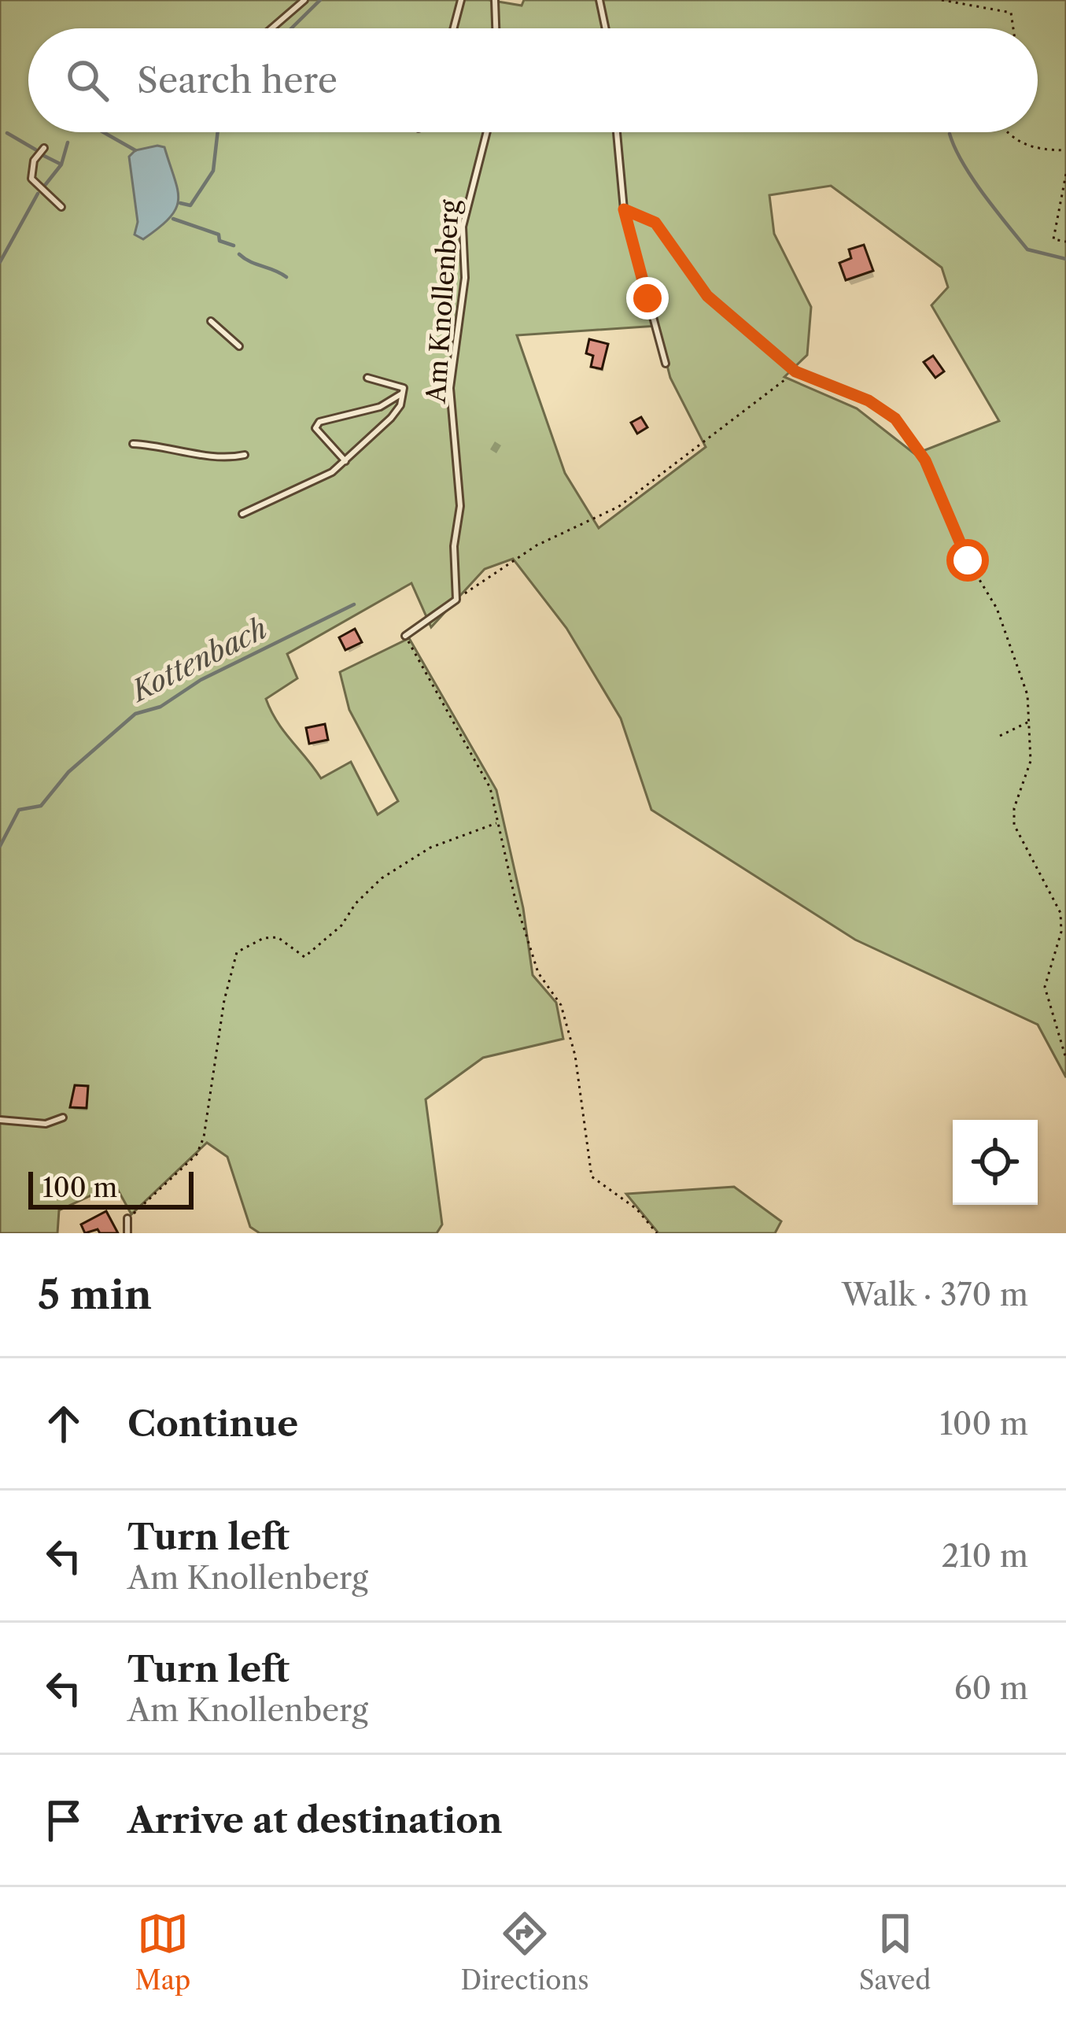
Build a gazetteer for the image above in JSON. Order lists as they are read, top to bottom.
{
  "streets": {
    "lane": ["Am Knollenberg"]
  },
  "water": ["Kottenbach"],
  "scale_bar": "100 m",
  "page": {
    "search": "Search here",
    "scale": "100 m",
    "heading": ["5 min", "Walk · 370 m"],
    "list": [
      ["Continue", "100 m"],
      ["Turn left", "Am Knollenberg", "210 m"],
      ["Turn left", "Am Knollenberg", "60 m"],
      "Arrive at destination"
    ],
    "nav": ["Map", "Directions", "Saved"]
  }
}
